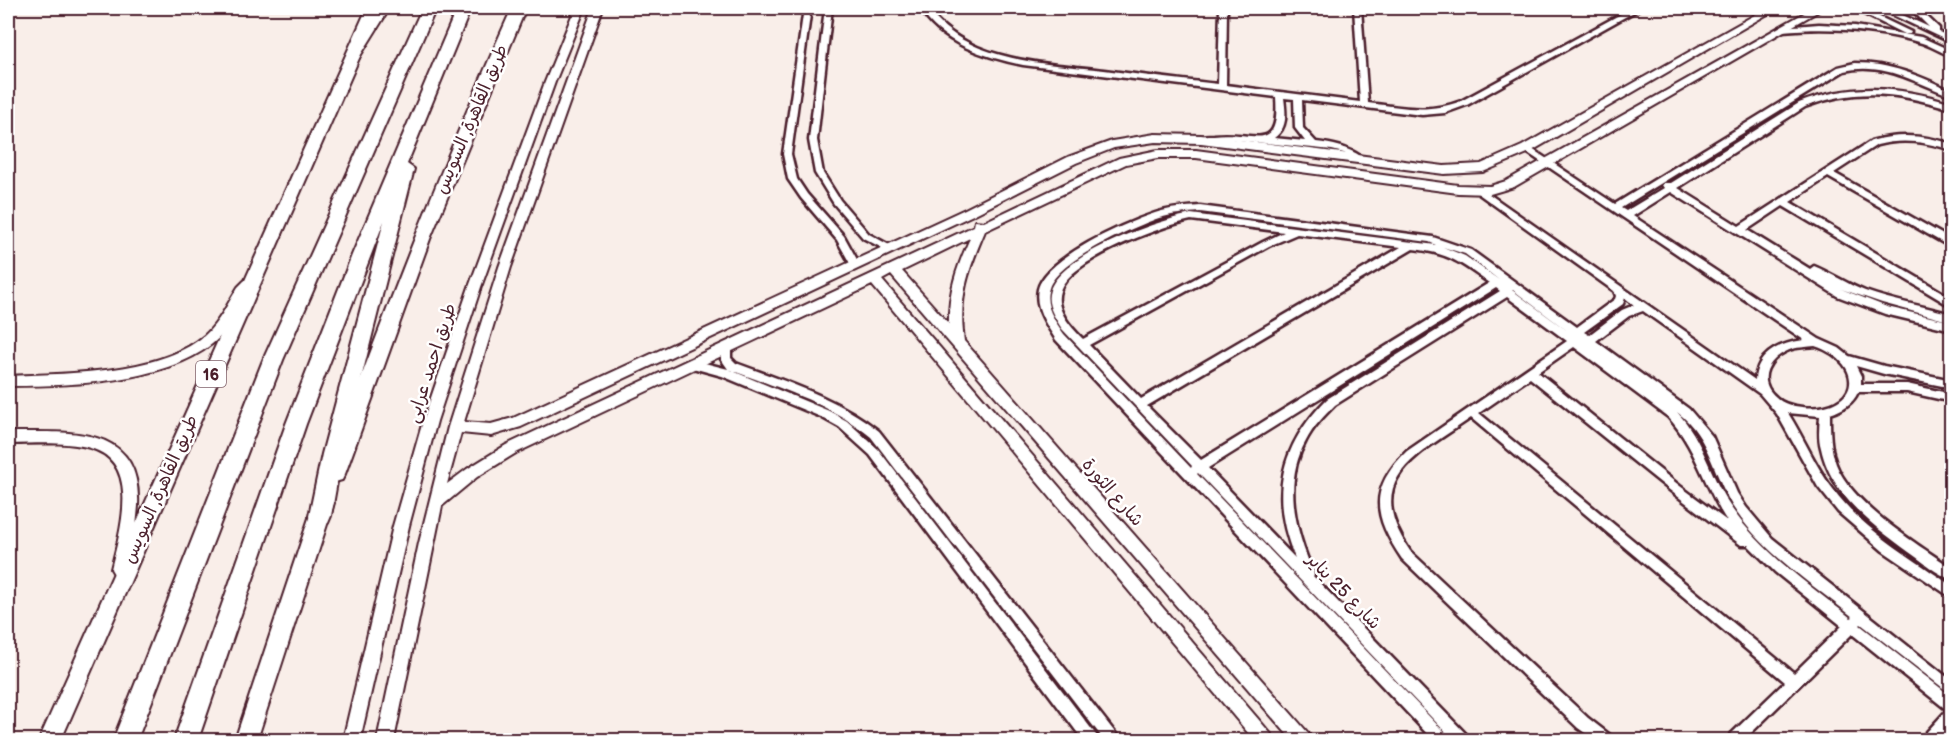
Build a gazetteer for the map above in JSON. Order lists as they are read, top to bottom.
{
  "streets": {
    "highway": ["طريق القاهرة, السويس", "16"],
    "street": ["طريق احمد عرابى", "شارع الثورة", "شارع 25 يناير"]
  }
}
